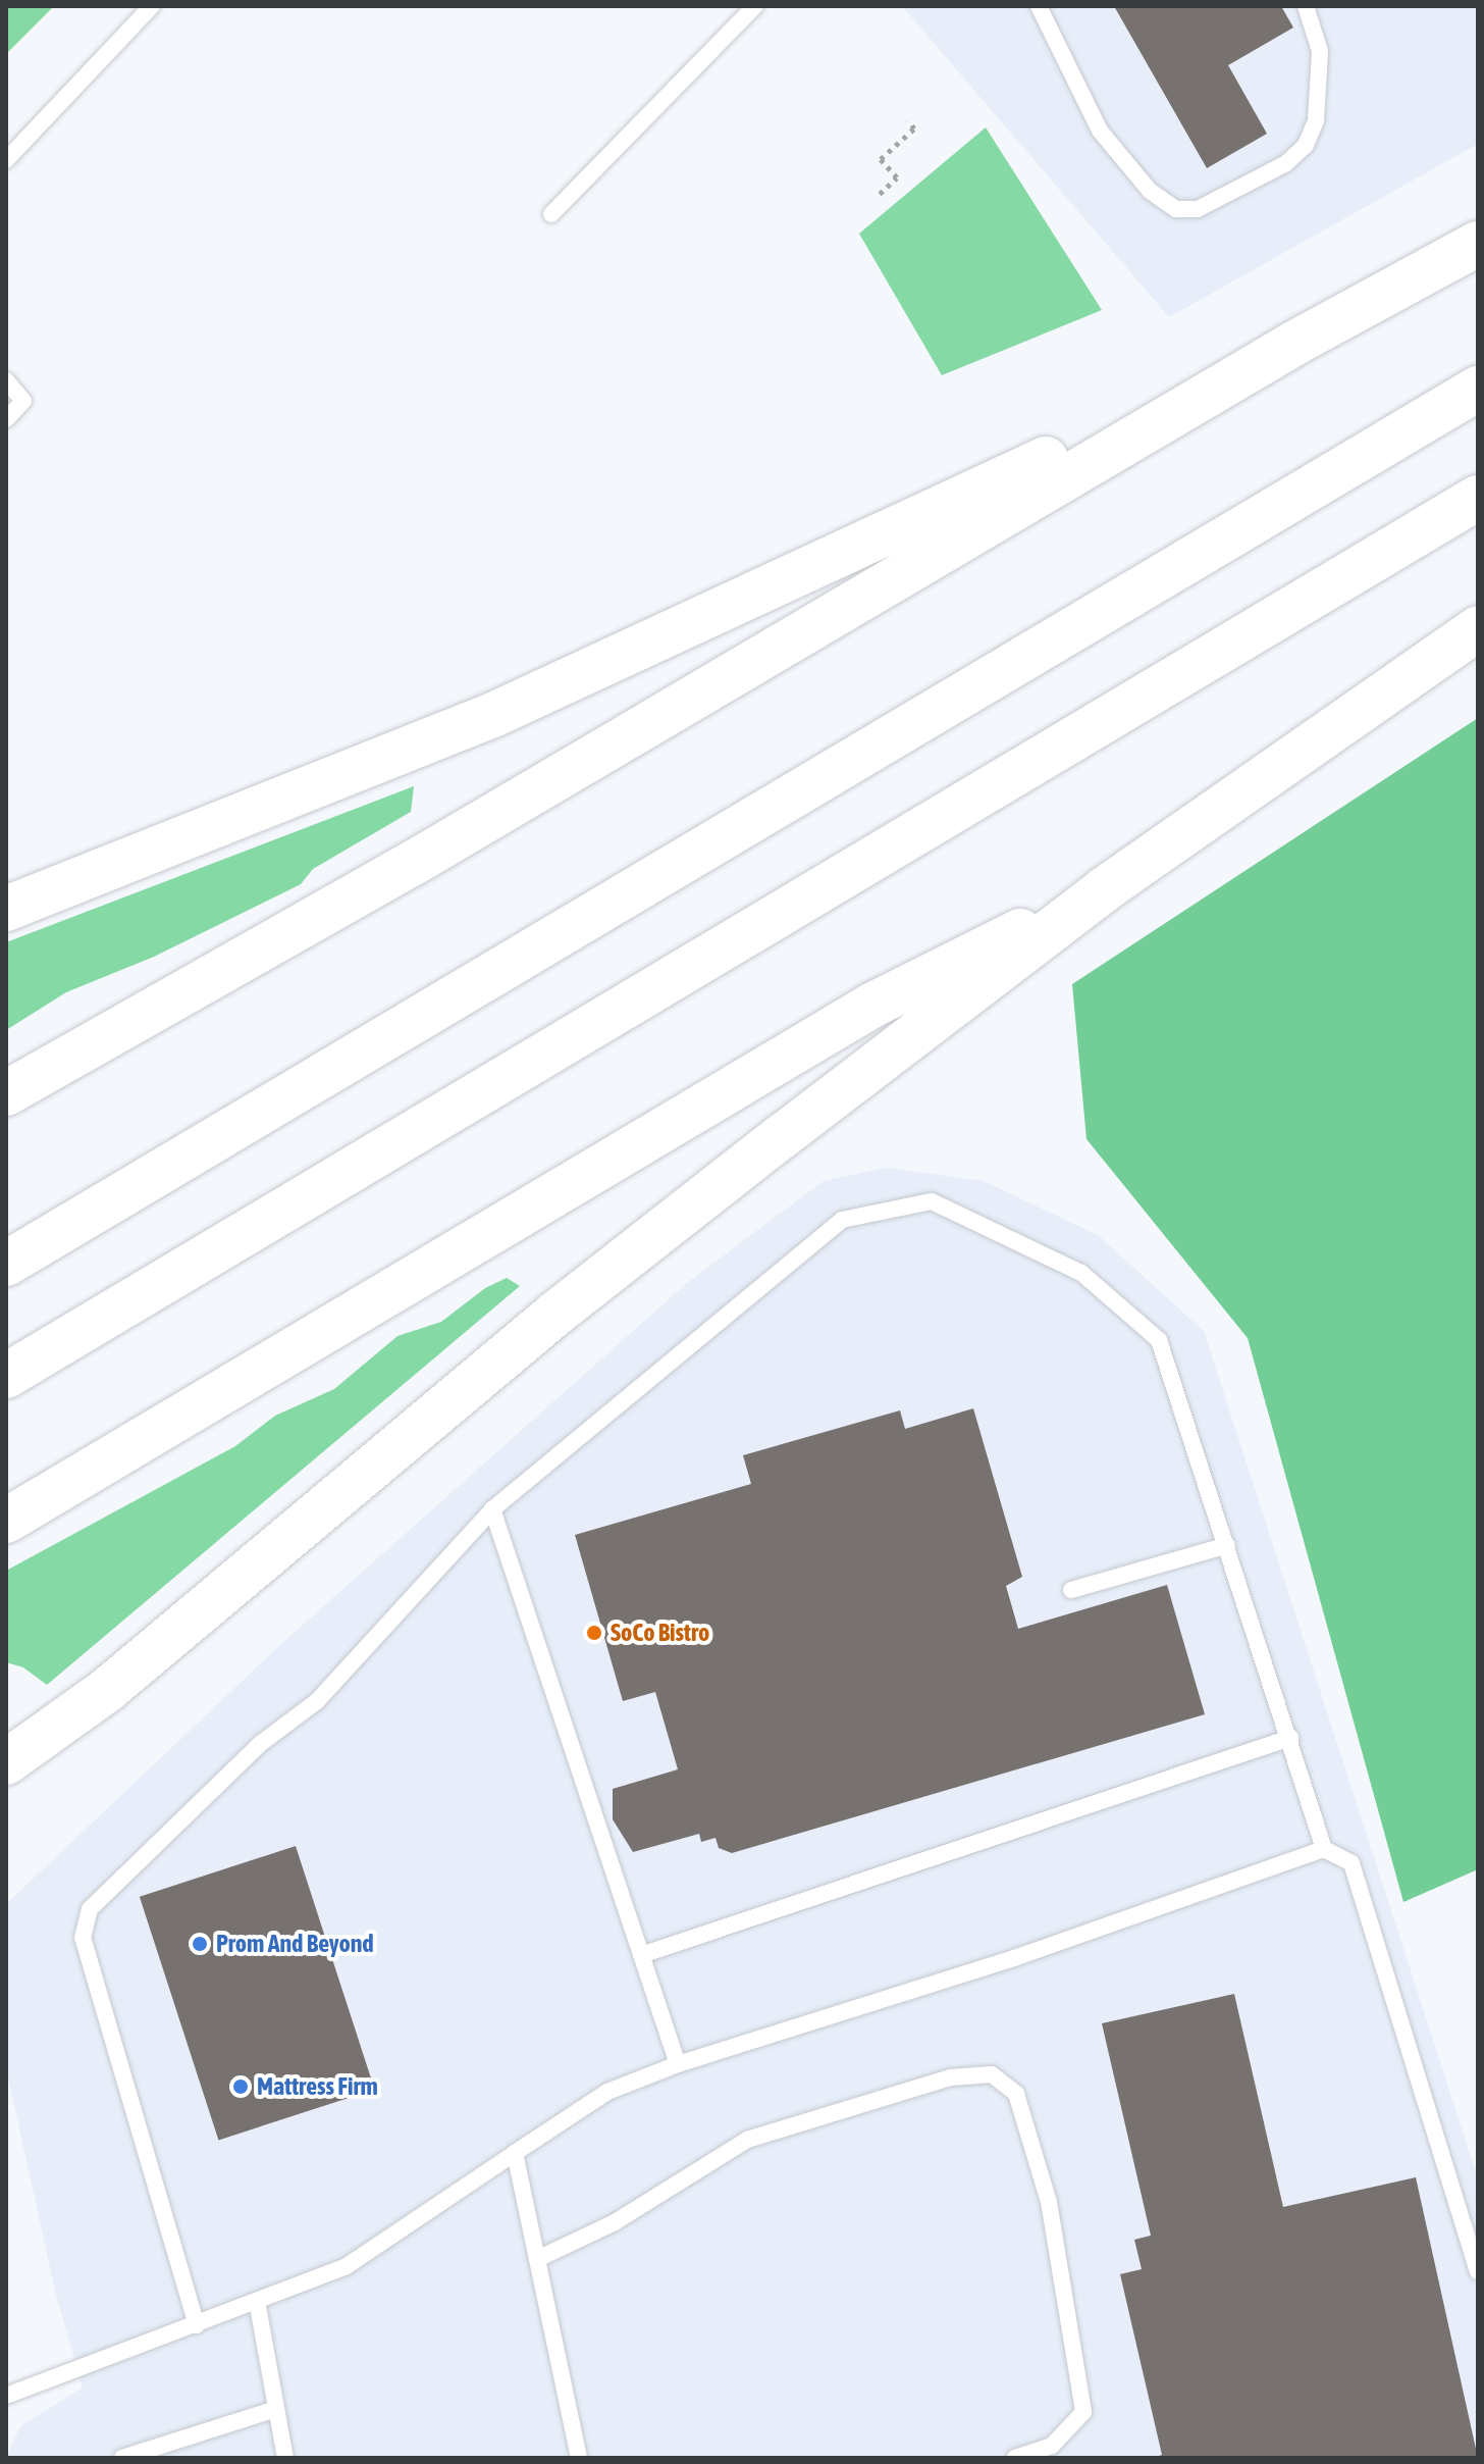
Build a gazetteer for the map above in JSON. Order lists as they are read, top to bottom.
{
  "places": ["SoCo Bistro", "Prom And Beyond", "Mattress Firm"]
}
